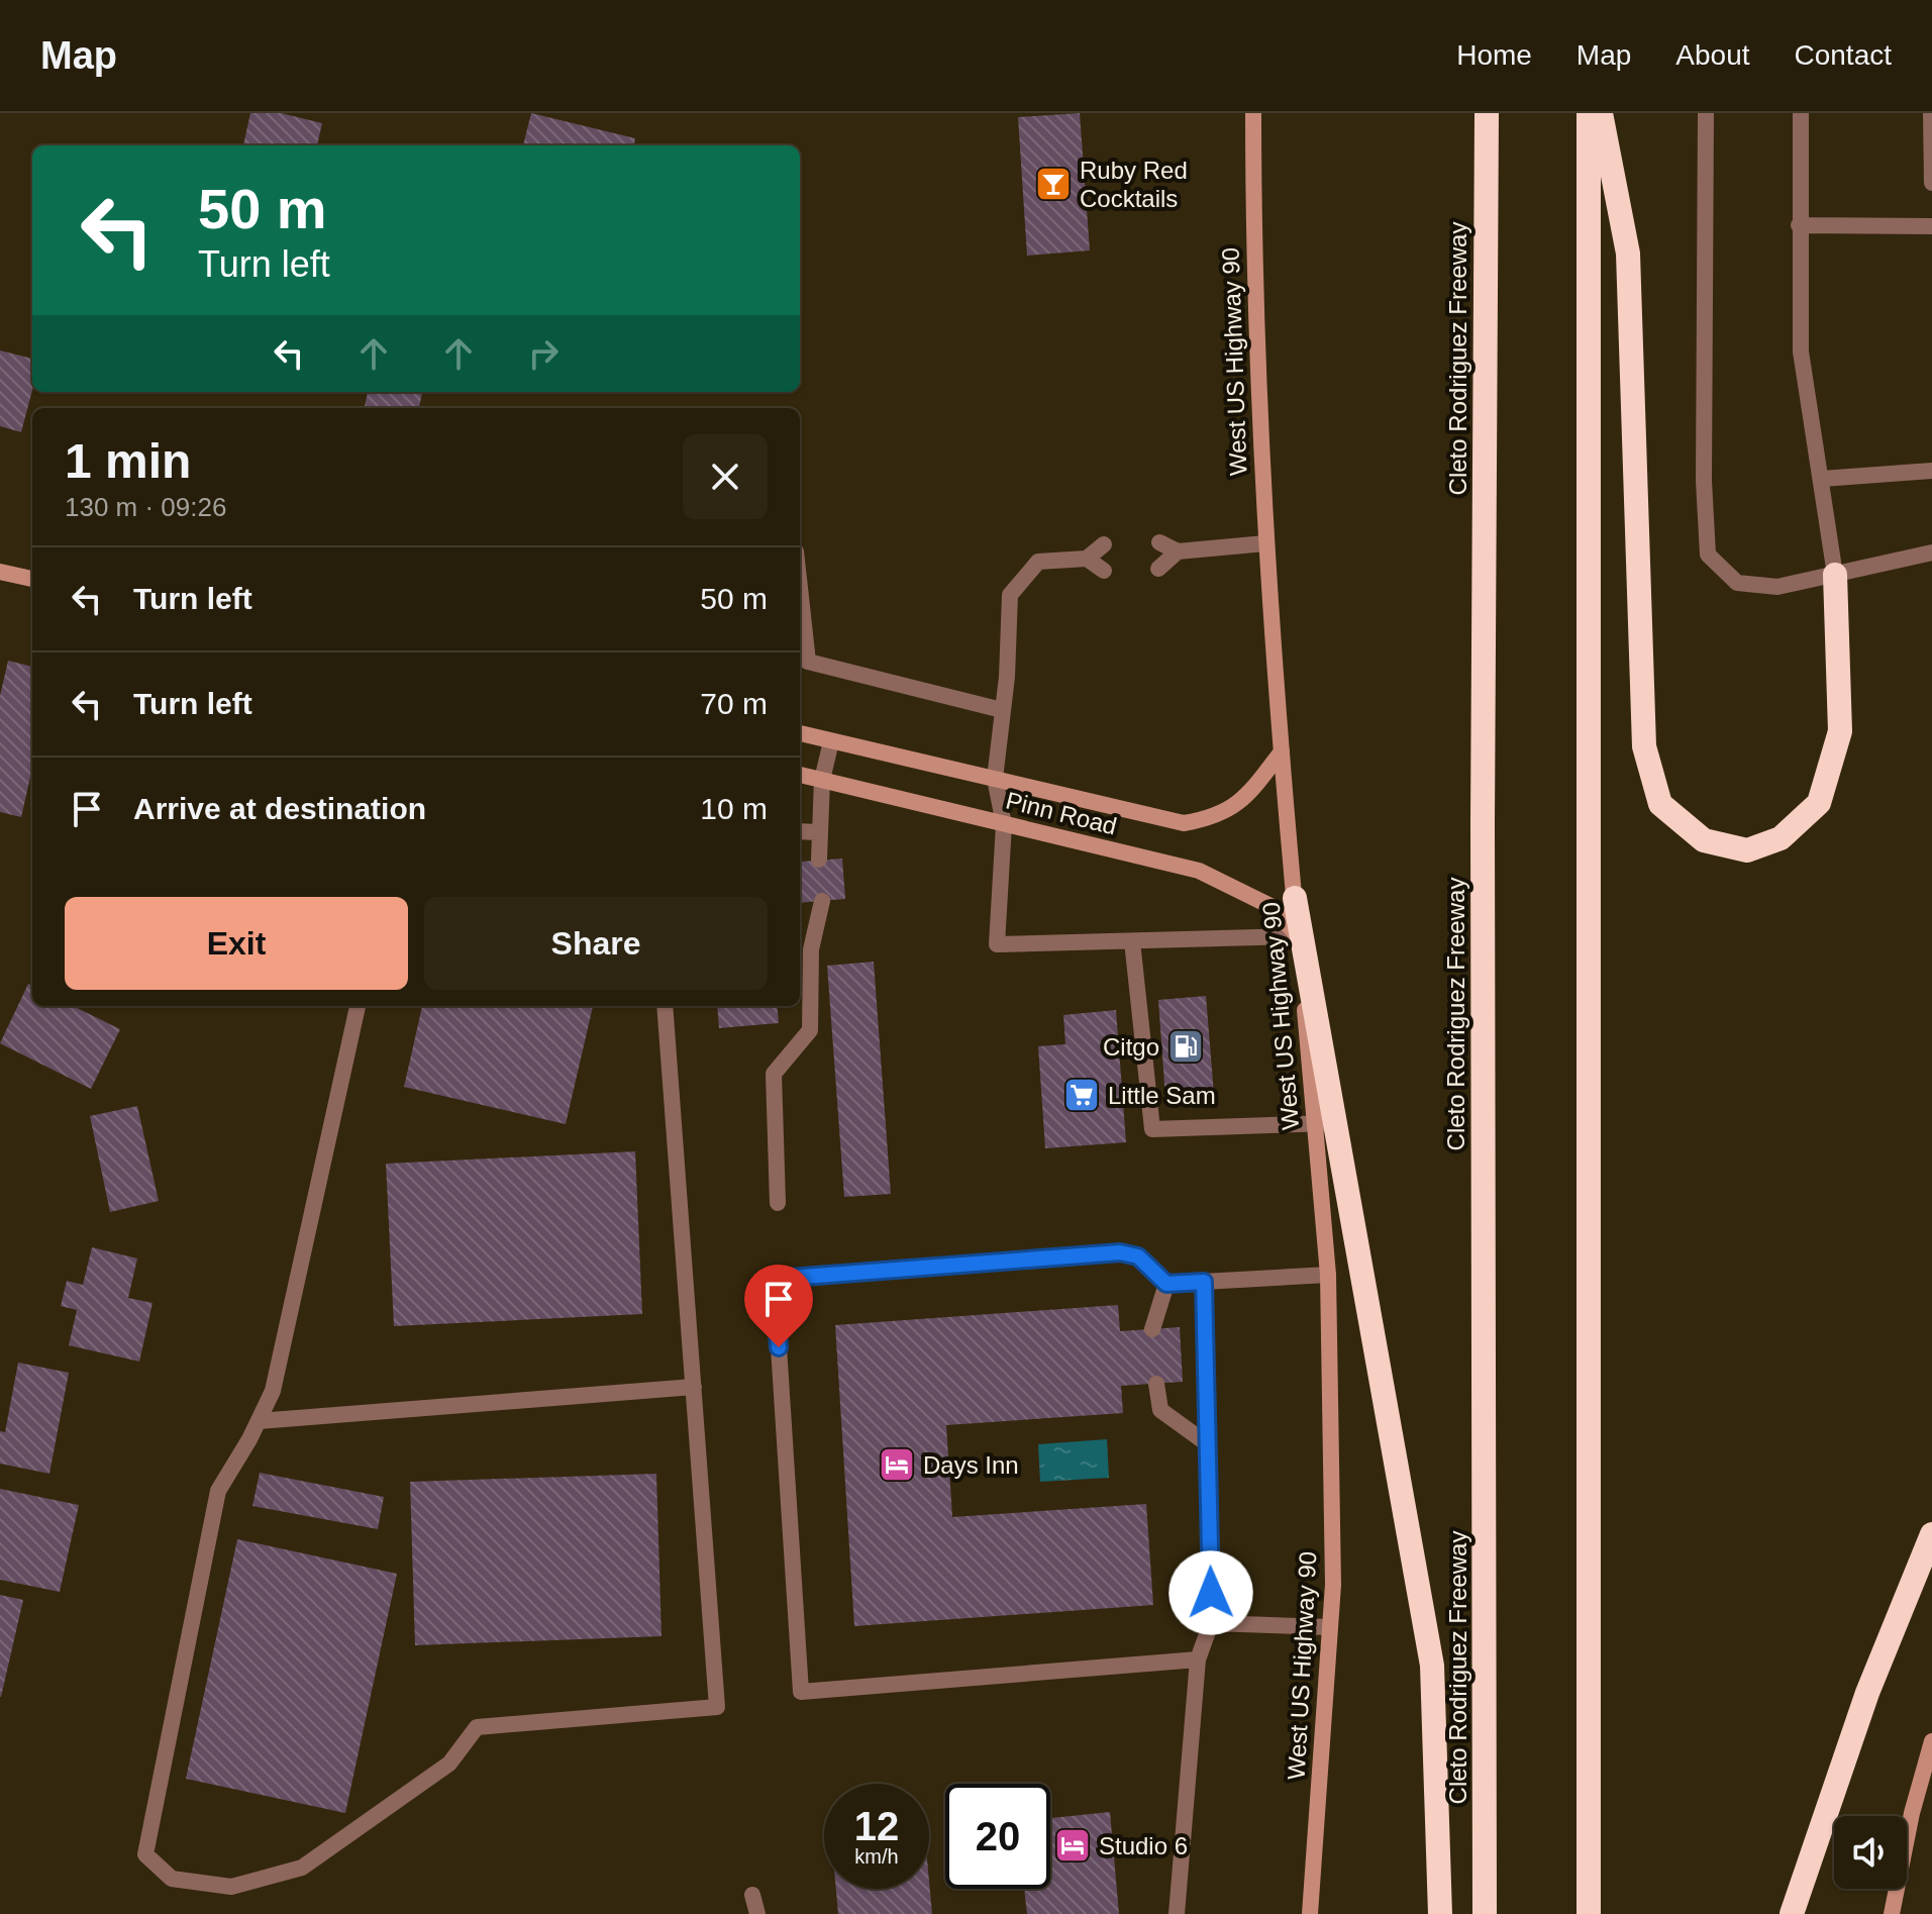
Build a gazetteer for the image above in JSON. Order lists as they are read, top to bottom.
{
  "streets": {
    "highway": ["Cleto Rodriguez Freeway"],
    "main road": ["West US Highway 90", "Pinn Road"]
  },
  "crossings": [
    ["West US Highway 90", "Pinn Road"]
  ],
  "places": {
    "bar": ["Ruby Red Cocktails"],
    "fuel station": ["Citgo"],
    "supermarket": ["Little Sam"],
    "hotel": ["Days Inn", "Studio 6"]
  },
  "page": {
    "header": "Map",
    "nav": [
      "Home",
      "Map",
      "About",
      "Contact"
    ],
    "turn": ["50 m", "Turn left"],
    "heading": ["1 min", "130 m · 09:26"],
    "list": [
      {
        "name": "Turn left",
        "value": "50 m"
      },
      {
        "name": "Turn left",
        "value": "70 m"
      },
      {
        "name": "Arrive at destination",
        "value": "10 m"
      }
    ],
    "buttons": ["Exit", "Share"],
    "speed": "12 km/h",
    "limit": "20"
  }
}
